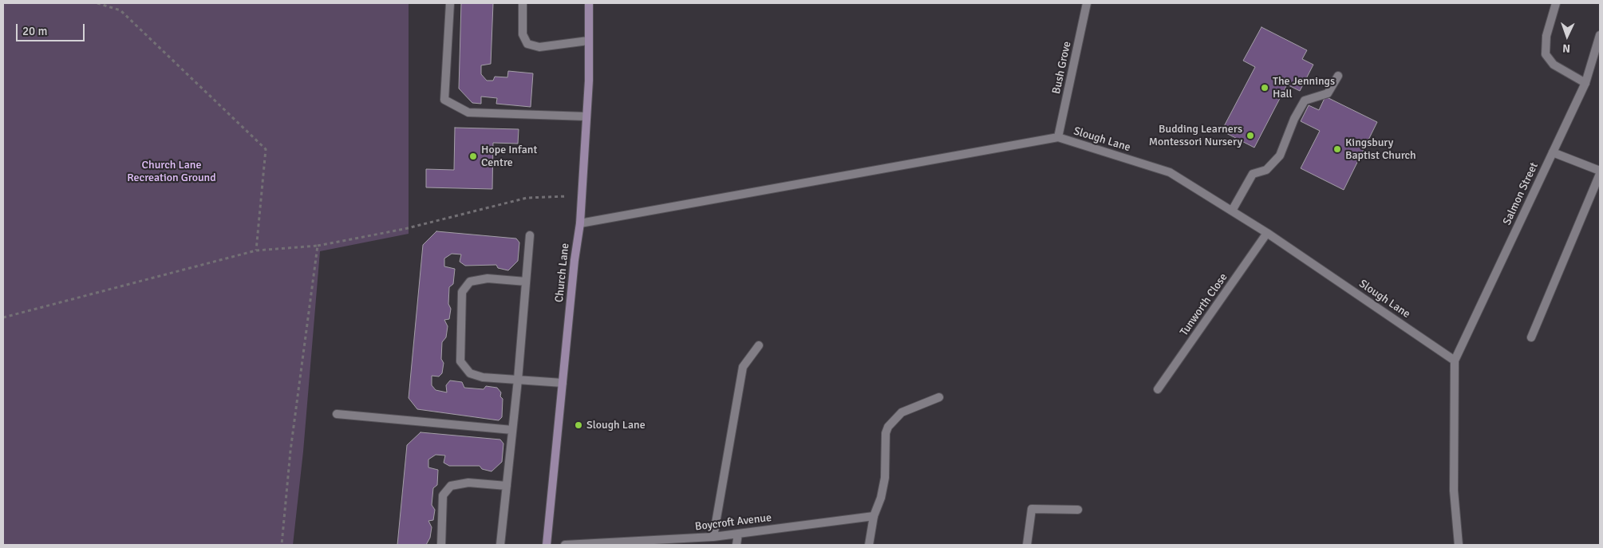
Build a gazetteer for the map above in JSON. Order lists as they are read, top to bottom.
{
  "streets": {
    "main road": ["Church Lane"],
    "street": [
      "Bush Grove",
      "Slough Lane",
      "Salmon Street",
      "Tunworth Close",
      "Boycroft Avenue"
    ]
  },
  "crossings": [
    ["Bush Grove", "Slough Lane"],
    ["Slough Lane", "Salmon Street"],
    ["Slough Lane", "Church Lane"],
    ["Slough Lane", "Tunworth Close"]
  ],
  "parks": ["Church Lane Recreation Ground"],
  "places": [
    "The Jennings Hall",
    "Budding Learners Montessori Nursery",
    "Kingsbury Baptist Church",
    "Hope Infant Centre",
    "Slough Lane"
  ],
  "scale_bar": "20 m",
  "north": "bottom"
}
